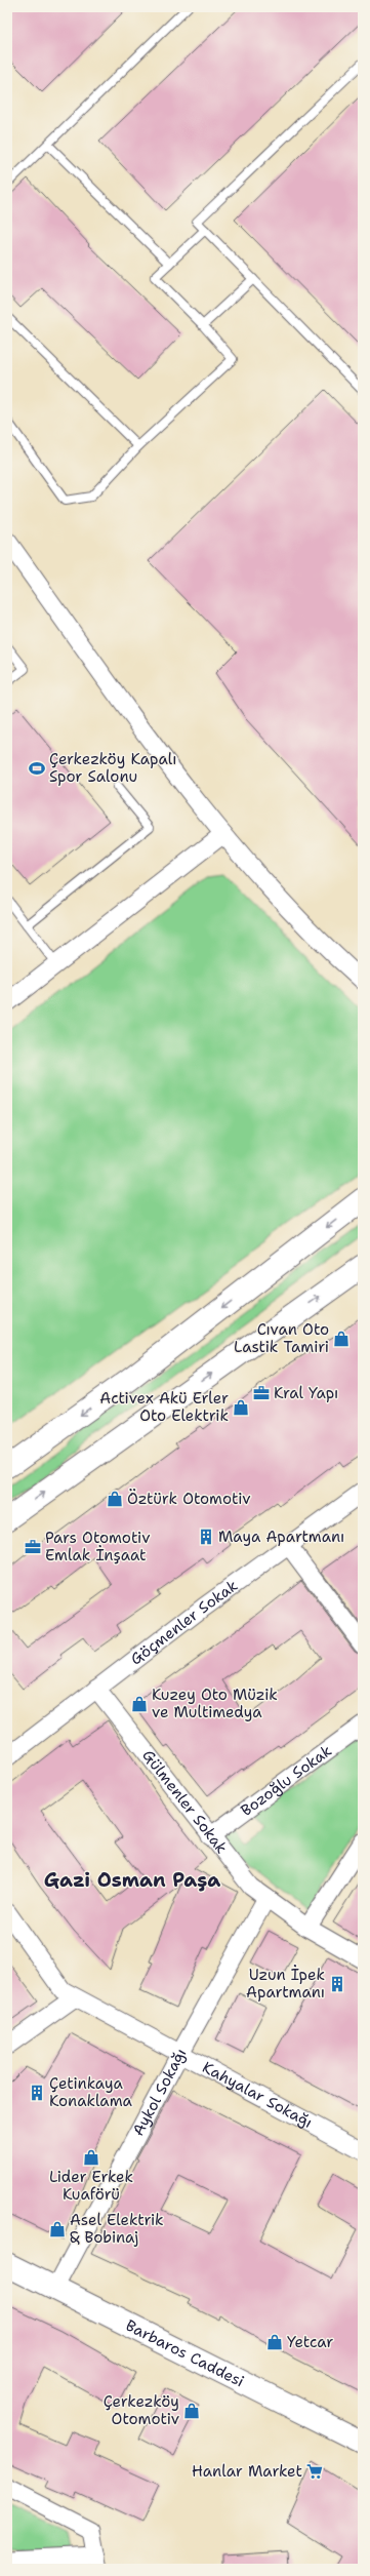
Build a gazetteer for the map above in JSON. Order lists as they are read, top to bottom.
{
  "streets": {
    "main road": ["Barbaros Caddesi"],
    "street": [
      "Göçmenler Sokak",
      "Bozoğlu Sokak",
      "Gülmenler Sokak",
      "Aykol Sokağı",
      "Kahyalar Sokağı"
    ]
  },
  "crossings": [
    ["Göçmenler Sokak", "Gülmenler Sokak"],
    ["Bozoğlu Sokak", "Gülmenler Sokak"],
    ["Gülmenler Sokak", "Aykol Sokağı"],
    ["Aykol Sokağı", "Kahyalar Sokağı"],
    ["Aykol Sokağı", "Barbaros Caddesi"]
  ],
  "districts": ["Gazi Osman Paşa"],
  "places": {
    "sports": ["Çerkezköy Kapalı Spor Salonu"],
    "shop": [
      "Cıvan Oto Lastik Tamiri",
      "Activex Akü Erler Oto Elektrik",
      "Öztürk Otomotiv",
      "Kuzey Oto Müzik ve Multimedya",
      "Lider Erkek Kuaförü",
      "Asel Elektrik & Bobinaj",
      "Yetcar",
      "Çerkezköy Otomotiv"
    ],
    "office": ["Kral Yapı", "Pars Otomotiv Emlak İnşaat"],
    "building": ["Maya Apartmanı", "Uzun İpek Apartmanı", "Çetinkaya Konaklama"],
    "supermarket": ["Hanlar Market"]
  }
}
